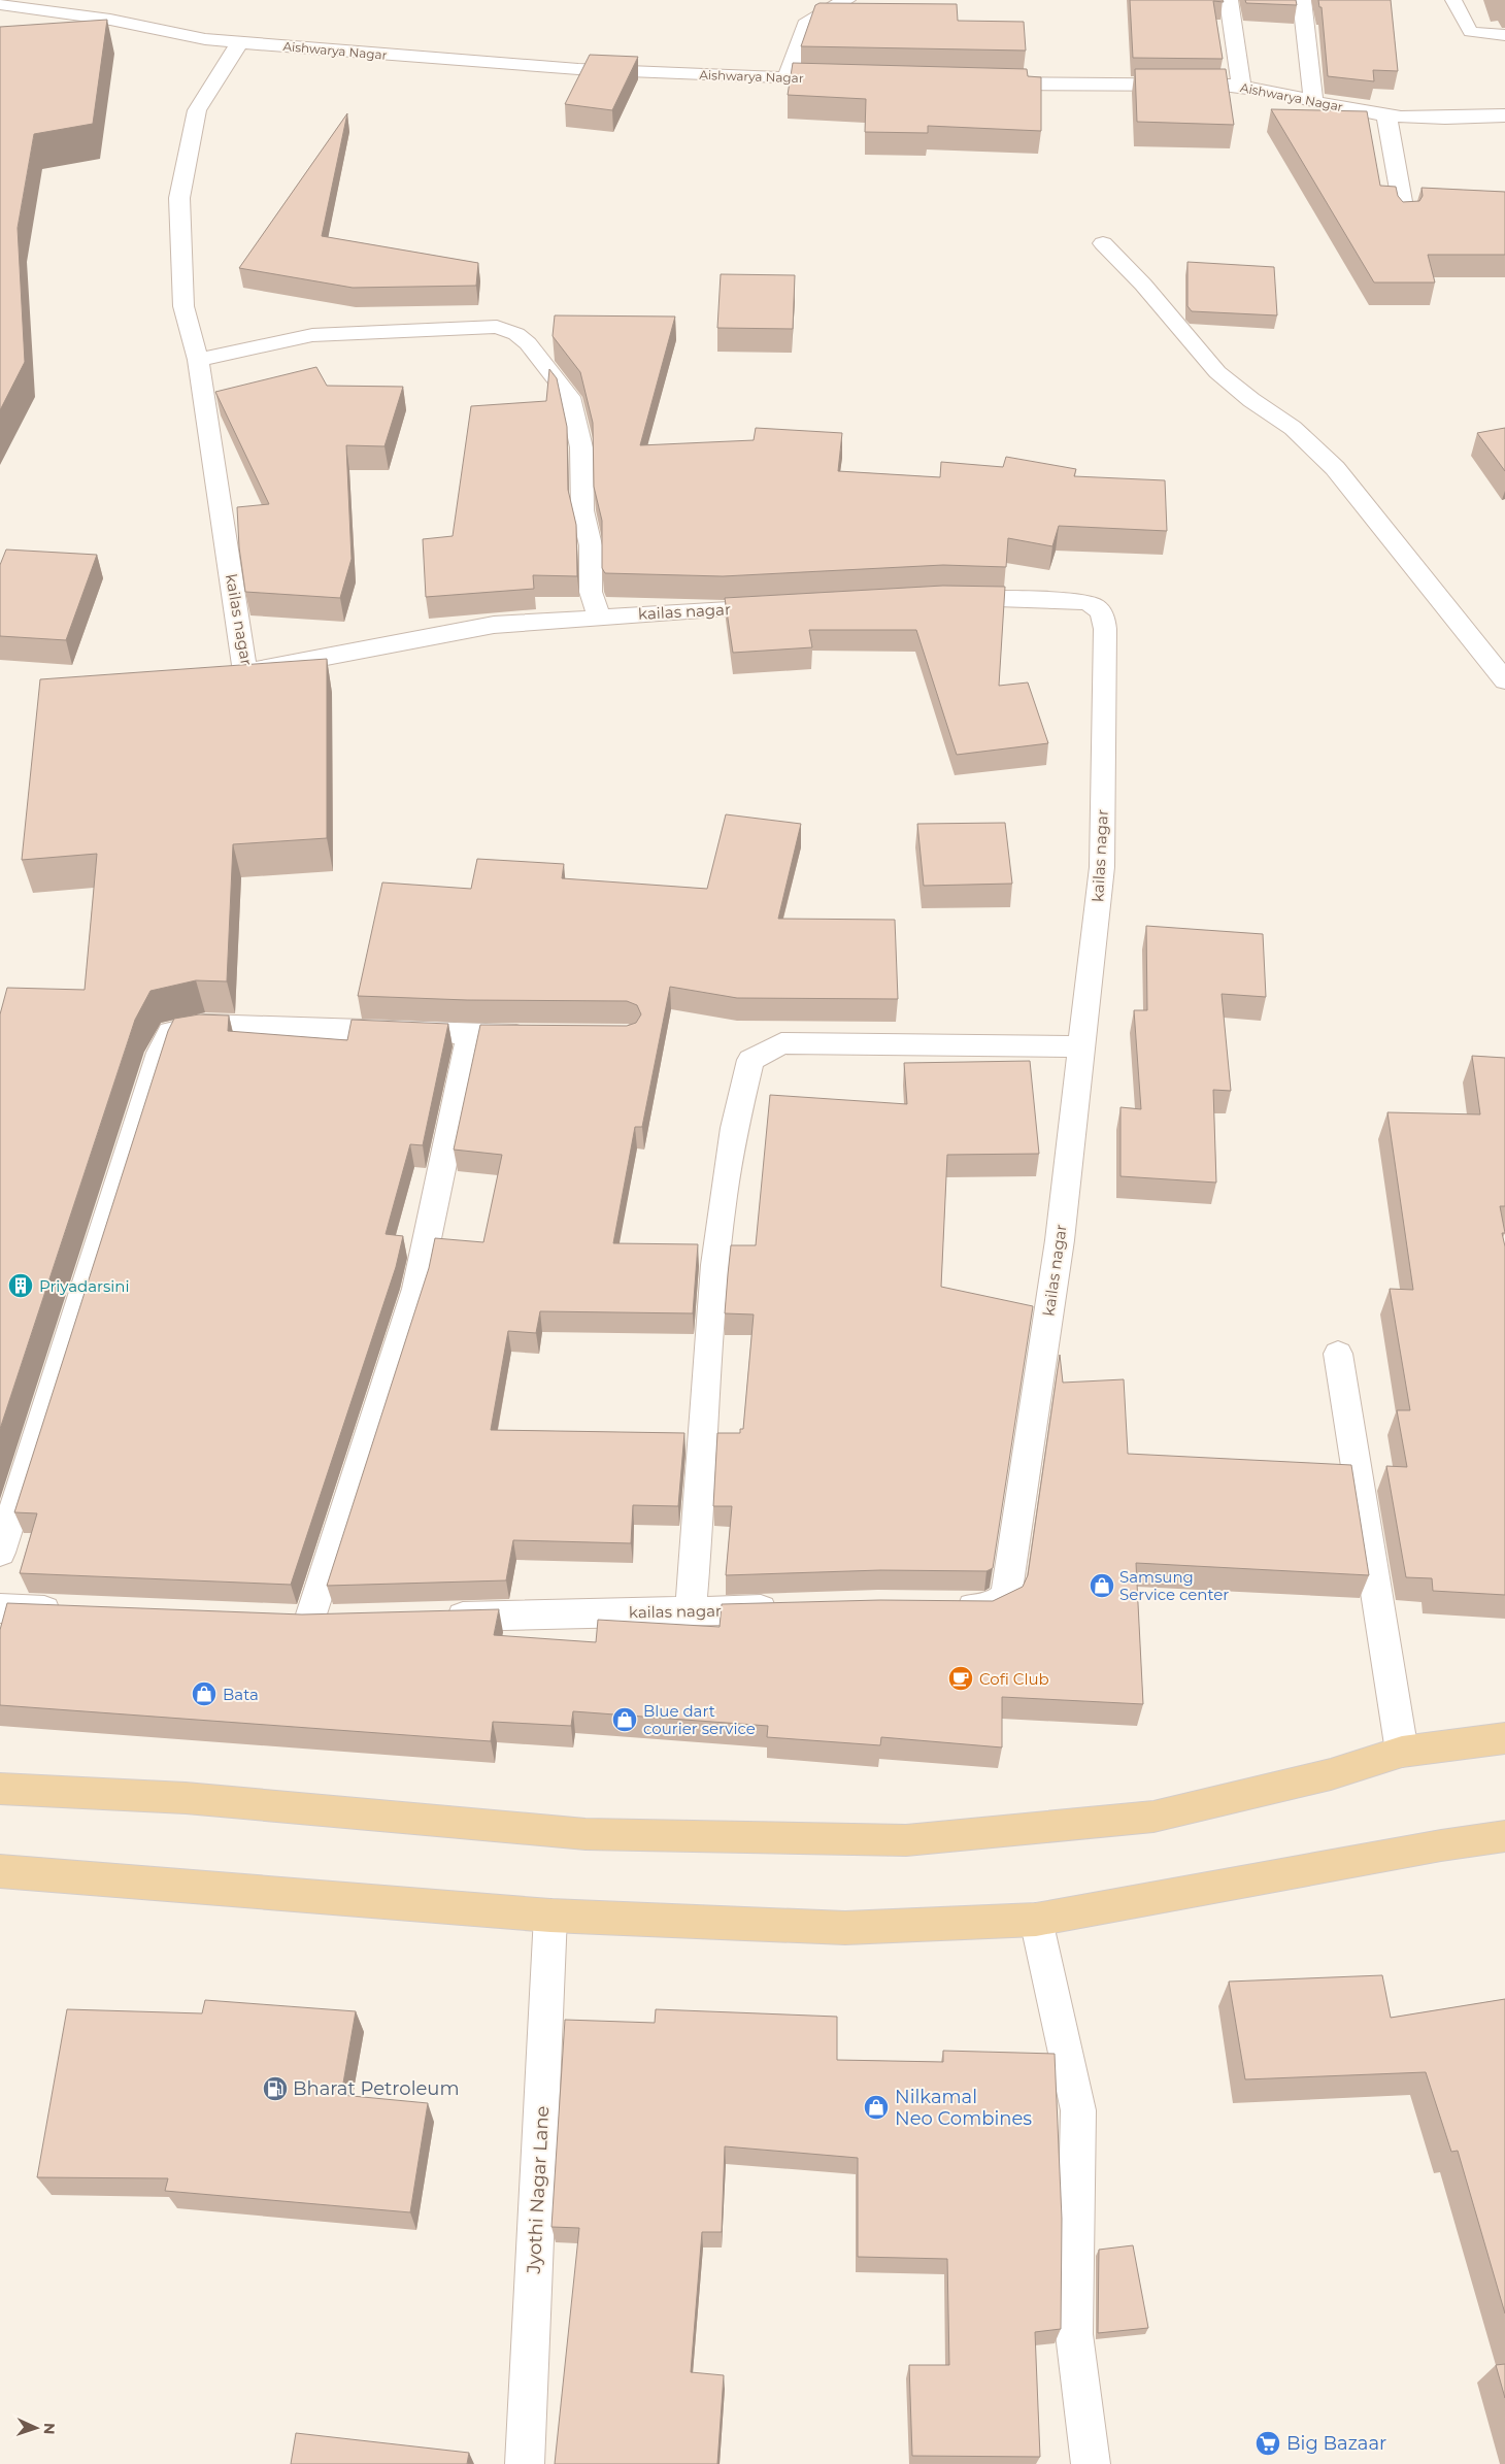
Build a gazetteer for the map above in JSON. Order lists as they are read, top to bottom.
{
  "streets": {
    "street": ["Aishwarya Nagar", "kailas nagar", "Jyothi Nagar Lane"]
  },
  "crossings": [
    ["Aishwarya Nagar", "kailas nagar"]
  ],
  "places": {
    "building": ["Priyadarsini"],
    "shop": [
      "Samsung Service center",
      "Bata",
      "Blue dart courier service",
      "Nilkamal Neo Combines"
    ],
    "cafe": ["Cofi Club"],
    "fuel station": ["Bharat Petroleum"],
    "supermarket": ["Big Bazaar"]
  },
  "north": "right"
}
